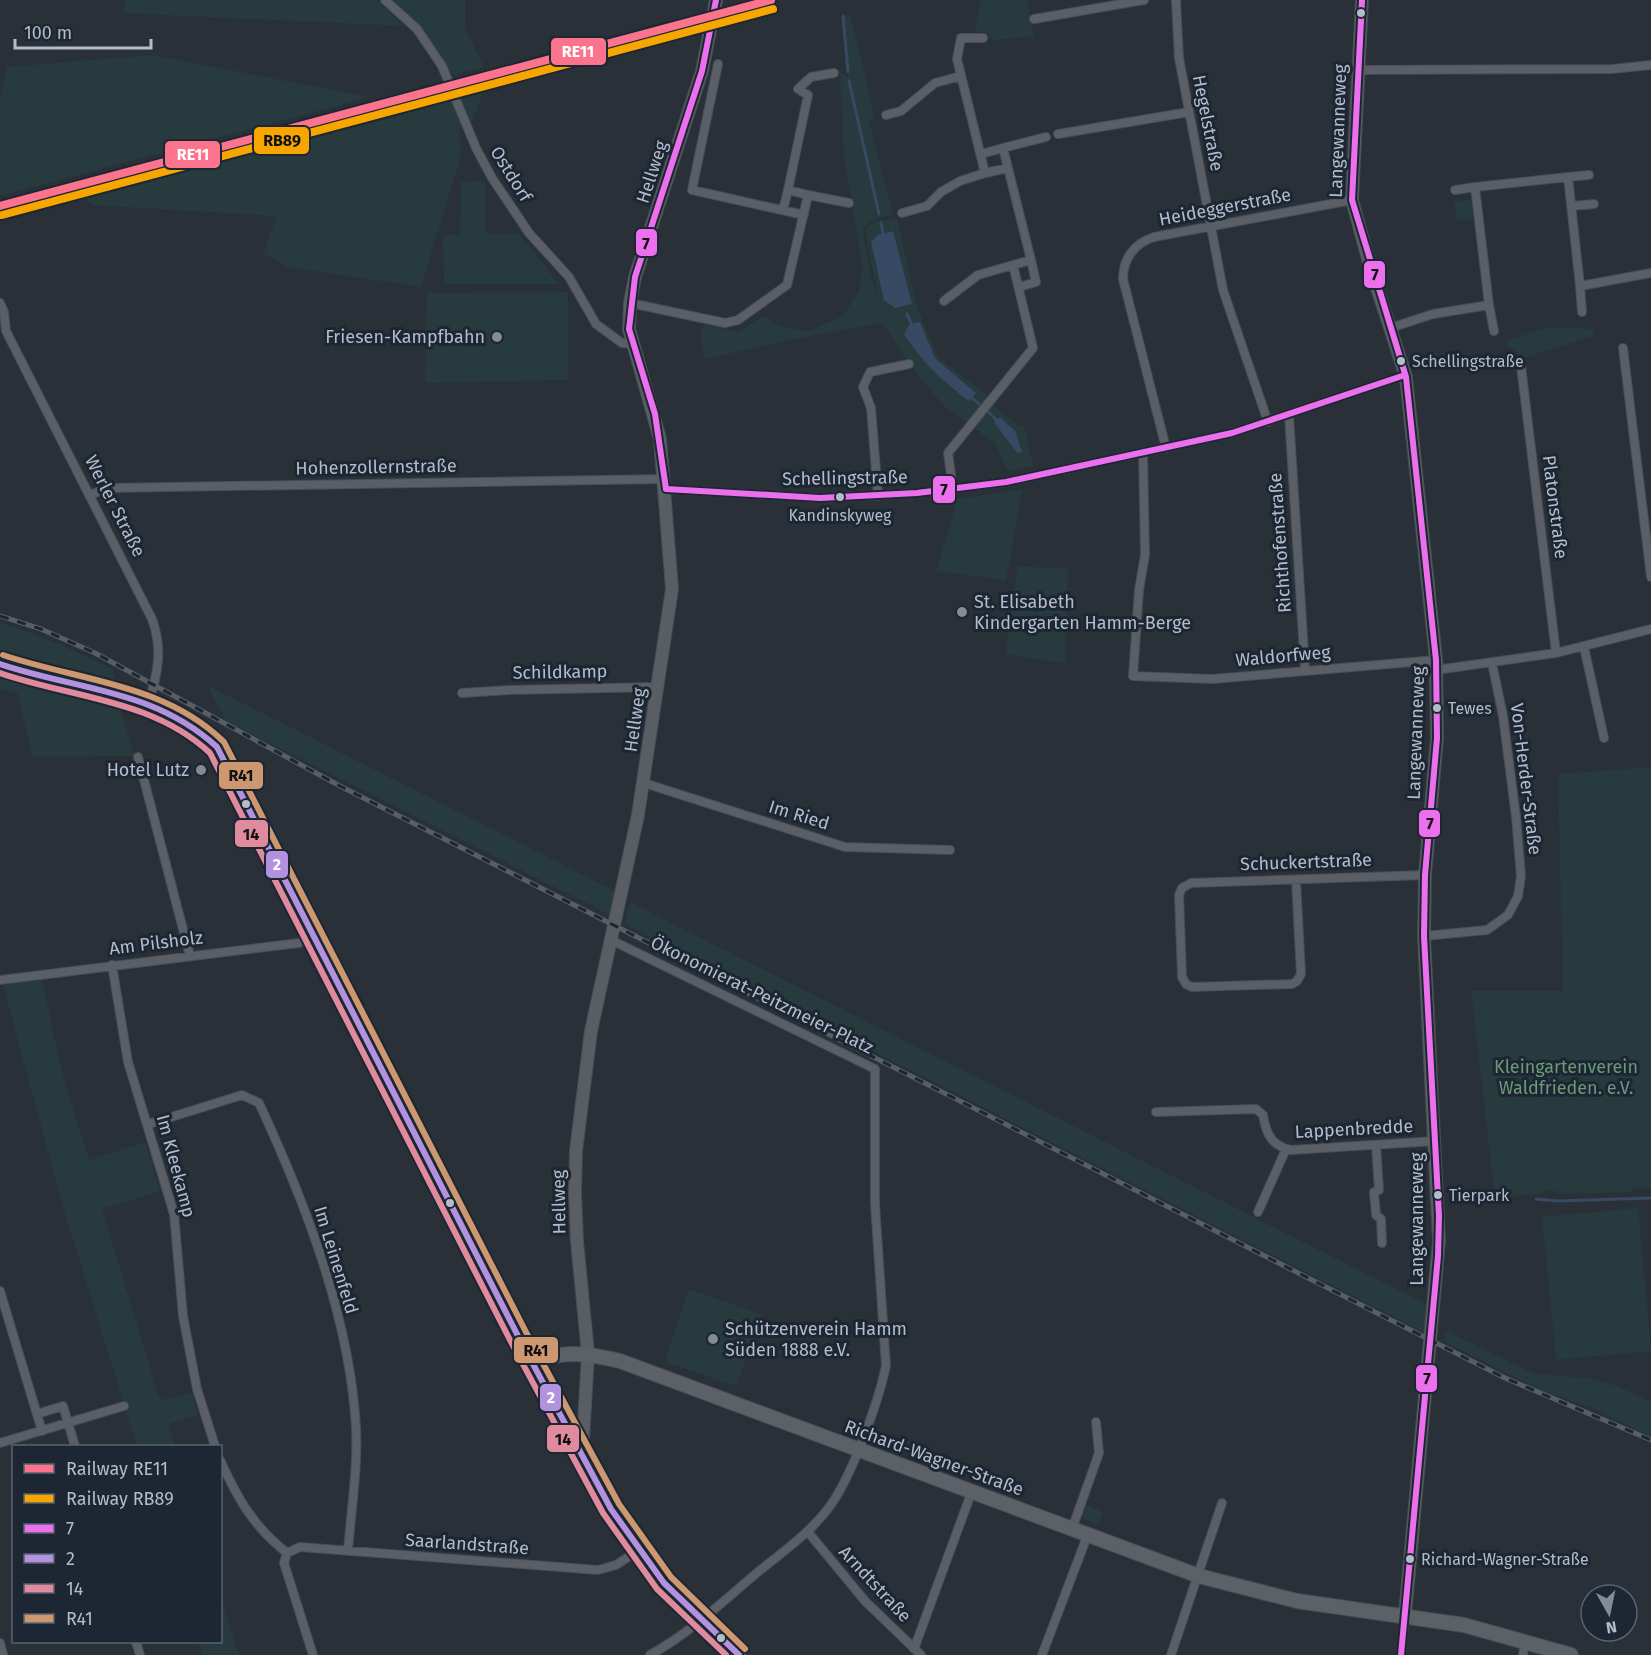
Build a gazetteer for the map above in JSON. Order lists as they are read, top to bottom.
{
  "streets": {
    "main road": ["Richard-Wagner-Straße"],
    "street": [
      "Hegelstraße",
      "Langewanneweg",
      "Hellweg",
      "Ostdorf",
      "Heideggerstraße",
      "Hohenzollernstraße",
      "Schellingstraße",
      "Werler Straße",
      "Platonstraße",
      "Richthofenstraße",
      "Waldorfweg",
      "Schildkamp",
      "Von-Herder-Straße",
      "Im Ried",
      "Schuckertstraße",
      "Am Pilsholz",
      "Ökonomierat-Peitzmeier-Platz",
      "Lappenbredde",
      "Im Kleekamp",
      "Im Leinenfeld",
      "Saarlandstraße",
      "Arndtstraße"
    ]
  },
  "crossings": [
    ["Hegelstraße", "Heideggerstraße"],
    ["Hegelstraße", "Schellingstraße"],
    ["Langewanneweg", "Heideggerstraße"],
    ["Langewanneweg", "Schellingstraße"],
    ["Langewanneweg", "Waldorfweg"],
    ["Langewanneweg", "Von-Herder-Straße"],
    ["Langewanneweg", "Schuckertstraße"],
    ["Langewanneweg", "Lappenbredde"],
    ["Langewanneweg", "Richard-Wagner-Straße"],
    ["Hellweg", "Ostdorf"],
    ["Hellweg", "Hohenzollernstraße"],
    ["Hellweg", "Schellingstraße"],
    ["Hellweg", "Schildkamp"],
    ["Hellweg", "Im Ried"],
    ["Hellweg", "Ökonomierat-Peitzmeier-Platz"],
    ["Hellweg", "Richard-Wagner-Straße"],
    ["Heideggerstraße", "Schellingstraße"],
    ["Hohenzollernstraße", "Schellingstraße"],
    ["Hohenzollernstraße", "Werler Straße"],
    ["Schellingstraße", "Richthofenstraße"],
    ["Schellingstraße", "Waldorfweg"],
    ["Platonstraße", "Waldorfweg"],
    ["Richthofenstraße", "Waldorfweg"],
    ["Waldorfweg", "Von-Herder-Straße"],
    ["Am Pilsholz", "Im Kleekamp"],
    ["Ökonomierat-Peitzmeier-Platz", "Richard-Wagner-Straße"],
    ["Im Kleekamp", "Im Leinenfeld"],
    ["Im Leinenfeld", "Saarlandstraße"]
  ],
  "parks": ["Kleingartenverein Waldfrieden. e.V."],
  "places": [
    "Friesen-Kampfbahn",
    "Schellingstraße",
    "Kandinskyweg",
    "St. Elisabeth Kindergarten Hamm-Berge",
    "Tewes",
    "Hotel Lutz",
    "Tierpark",
    "Schützenverein Hamm Süden 1888 e.V.",
    "Richard-Wagner-Straße"
  ],
  "lines": [
    "rail line RE11",
    "transit line 7",
    "rail line RB89",
    "transit line R41",
    "transit line 2",
    "transit line 14"
  ],
  "legend": [
    "Railway RE11",
    "Railway RB89",
    "7",
    "2",
    "14",
    "R41"
  ],
  "scale_bar": "100 m",
  "north": "bottom"
}
